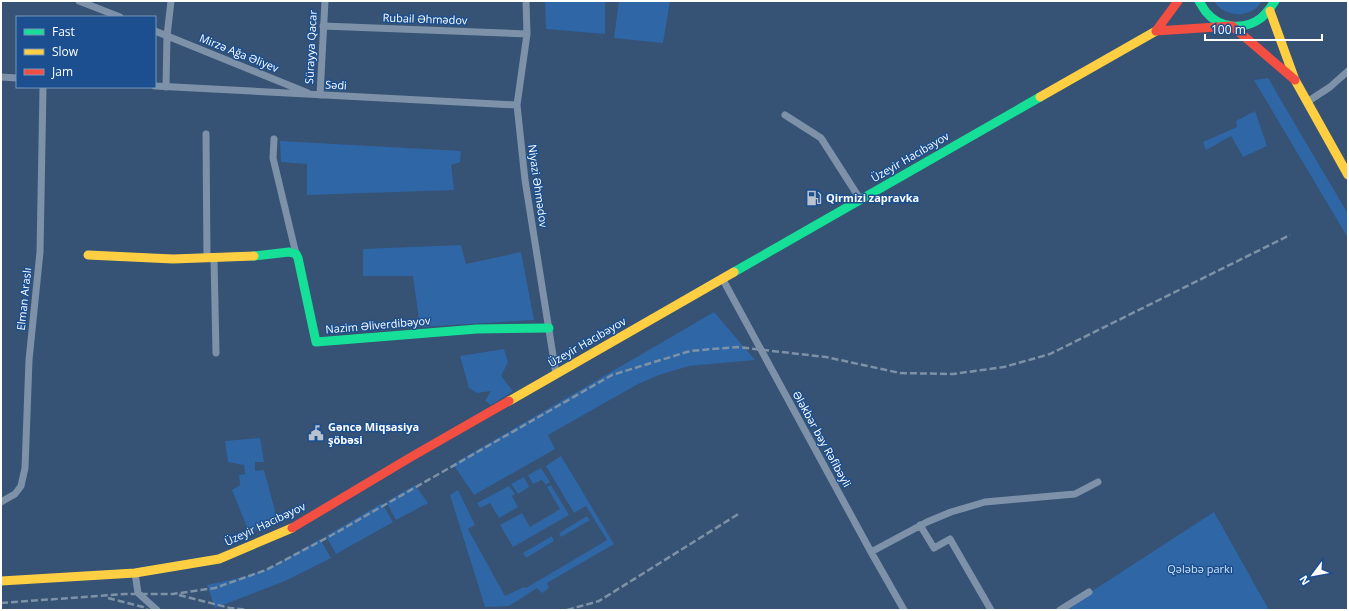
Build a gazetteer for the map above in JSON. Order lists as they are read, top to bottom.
{
  "streets": {
    "main road": ["Üzeyir Hacıbəyov", "Nazim Əliverdibəyov"],
    "street": [
      "Rubail Əhmədov",
      "Sürayya Qacar",
      "Mirzə Ağa Əliyev",
      "Sədi",
      "Niyazi Əhmədov",
      "Elman Araslı",
      "Ələkbər bəy Rəfibəyli"
    ]
  },
  "crossings": [
    ["Rubail Əhmədov", "Sürayya Qacar"],
    ["Rubail Əhmədov", "Niyazi Əhmədov"],
    ["Sürayya Qacar", "Mirzə Ağa Əliyev"],
    ["Sürayya Qacar", "Sədi"],
    ["Mirzə Ağa Əliyev", "Sədi"],
    ["Sədi", "Niyazi Əhmədov"],
    ["Üzeyir Hacıbəyov", "Niyazi Əhmədov"],
    ["Üzeyir Hacıbəyov", "Ələkbər bəy Rəfibəyli"],
    ["Niyazi Əhmədov", "Nazim Əliverdibəyov"]
  ],
  "parks": ["Qələbə parkı"],
  "places": {
    "fuel station": ["Qirmizi zapravka"],
    "public building": ["Gəncə Miqsasiya şöbəsi"]
  },
  "legend": ["Fast", "Slow", "Jam"],
  "scale_bar": "100 m",
  "north": "bottom left"
}
